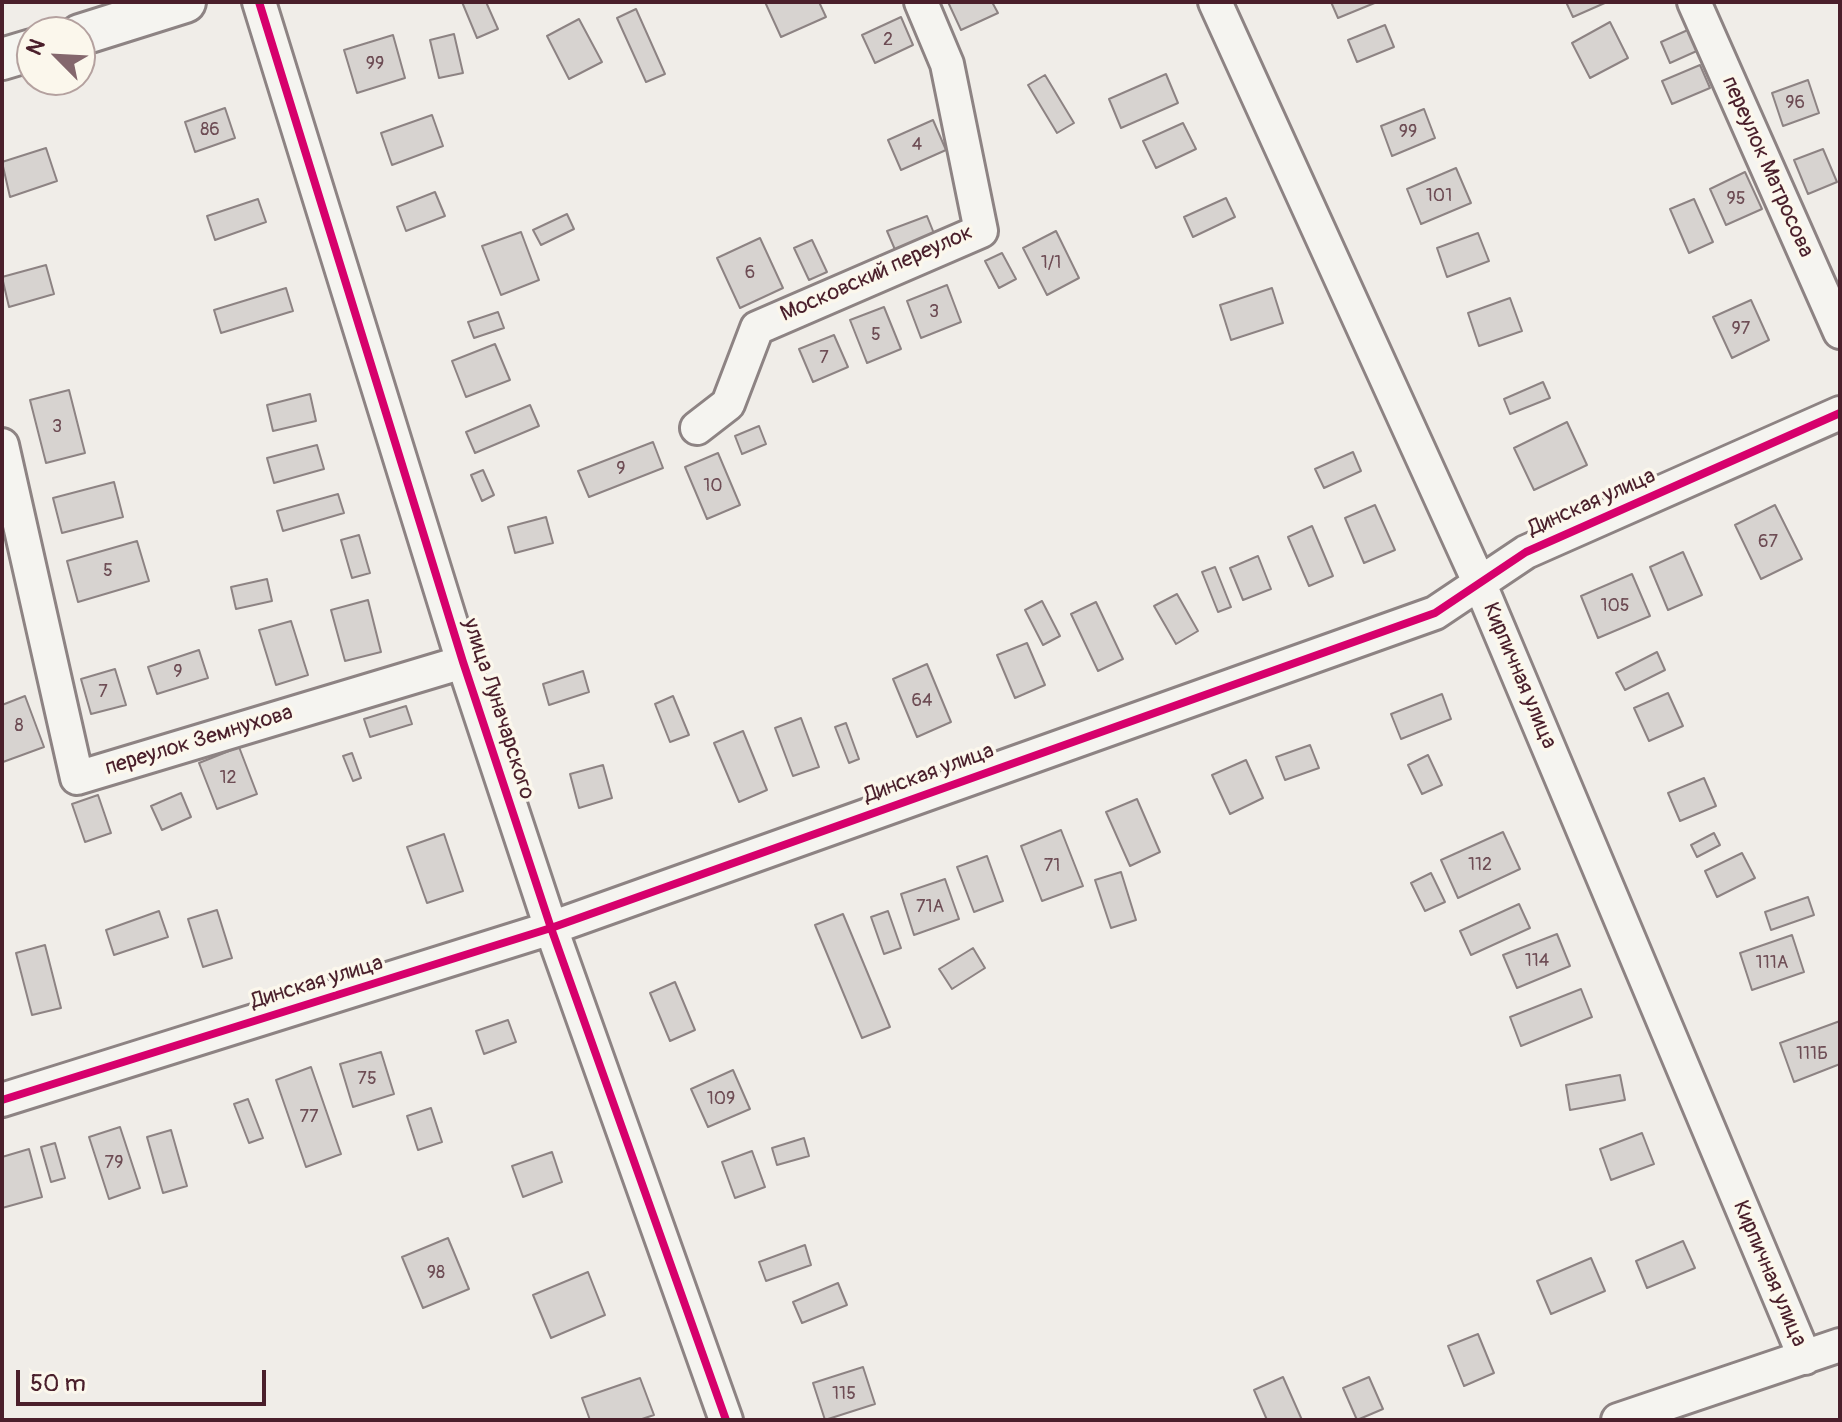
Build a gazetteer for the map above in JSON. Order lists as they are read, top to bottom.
{
  "streets": {
    "street": [
      "переулок Матросова",
      "Московский переулок",
      "Динская улица",
      "Кирпичная улица",
      "улица Луначарского",
      "переулок Земнухова"
    ]
  },
  "crossings": [
    ["Динская улица", "Кирпичная улица"],
    ["Динская улица", "улица Луначарского"],
    ["улица Луначарского", "переулок Земнухова"]
  ],
  "house_numbers": [
    "2",
    "99",
    "96",
    "86",
    "99",
    "4",
    "101",
    "95",
    "1/1",
    "6",
    "3",
    "97",
    "5",
    "7",
    "3",
    "9",
    "10",
    "67",
    "5",
    "105",
    "9",
    "7",
    "64",
    "8",
    "12",
    "112",
    "71",
    "71А",
    "114",
    "111А",
    "111Б",
    "75",
    "109",
    "77",
    "79",
    "98",
    "115"
  ],
  "scale_bar": "50 m",
  "north": "top left"
}
